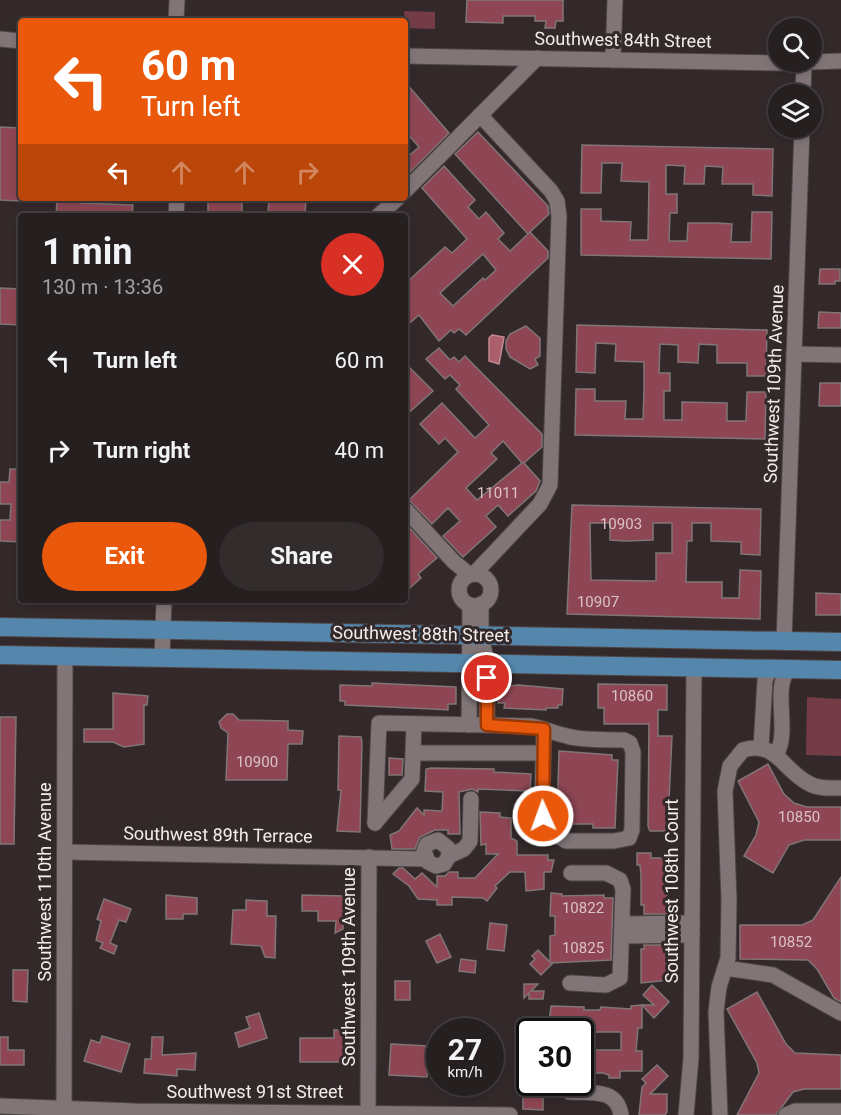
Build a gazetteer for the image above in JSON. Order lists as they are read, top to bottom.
{
  "streets": {
    "main road": ["Southwest 88th Street"],
    "street": [
      "Southwest 84th Street",
      "Southwest 109th Avenue",
      "Southwest 89th Terrace",
      "Southwest 110th Avenue",
      "Southwest 108th Court",
      "Southwest 91st Street"
    ]
  },
  "crossings": [
    ["Southwest 109th Avenue", "Southwest 88th Street"],
    ["Southwest 109th Avenue", "Southwest 89th Terrace"],
    ["Southwest 109th Avenue", "Southwest 91st Street"],
    ["Southwest 88th Street", "Southwest 110th Avenue"],
    ["Southwest 88th Street", "Southwest 108th Court"],
    ["Southwest 89th Terrace", "Southwest 110th Avenue"],
    ["Southwest 110th Avenue", "Southwest 91st Street"]
  ],
  "house_numbers": [
    "11011",
    "10903",
    "10907",
    "10860",
    "10900",
    "10850",
    "10822",
    "10852",
    "10825"
  ],
  "page": {
    "turn": ["60 m", "Turn left"],
    "heading": ["1 min", "130 m · 13:36"],
    "list": [
      {
        "name": "Turn left",
        "value": "60 m"
      },
      {
        "name": "Turn right",
        "value": "40 m"
      }
    ],
    "buttons": ["Exit", "Share"],
    "speed": "27 km/h",
    "limit": "30"
  }
}
